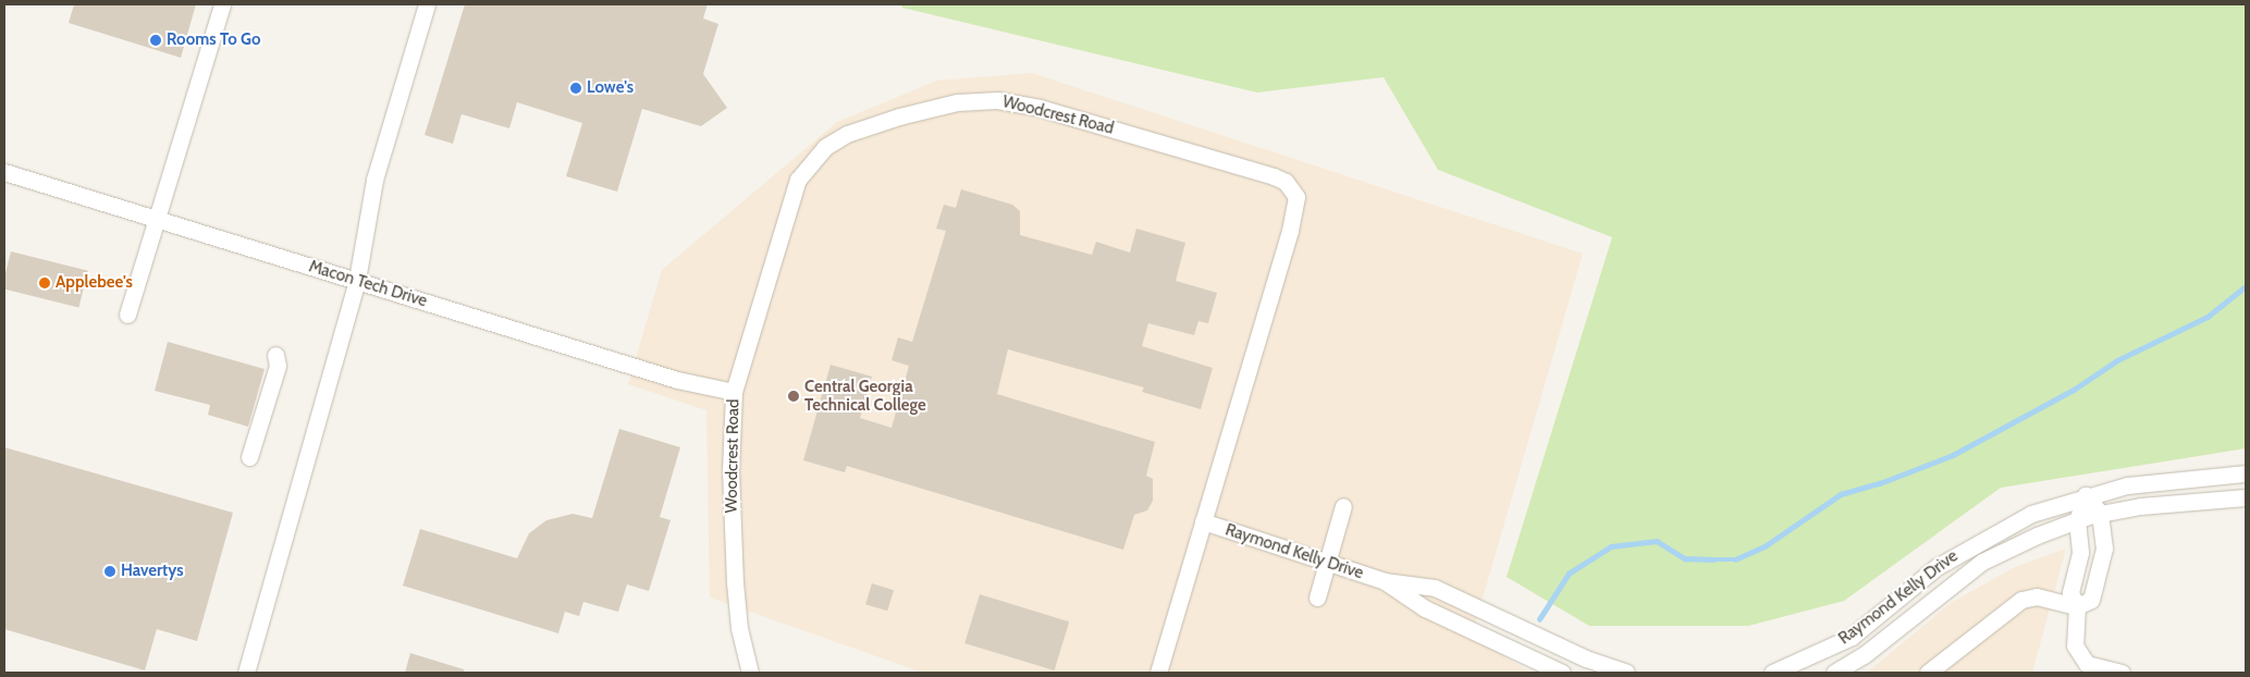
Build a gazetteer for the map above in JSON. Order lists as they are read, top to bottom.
{
  "streets": {
    "street": ["Woodcrest Road", "Macon Tech Drive", "Raymond Kelly Drive"]
  },
  "crossings": [
    ["Woodcrest Road", "Macon Tech Drive"],
    ["Woodcrest Road", "Raymond Kelly Drive"]
  ],
  "places": [
    "Rooms To Go",
    "Lowe's",
    "Applebee's",
    "Central Georgia Technical College",
    "Havertys"
  ]
}
